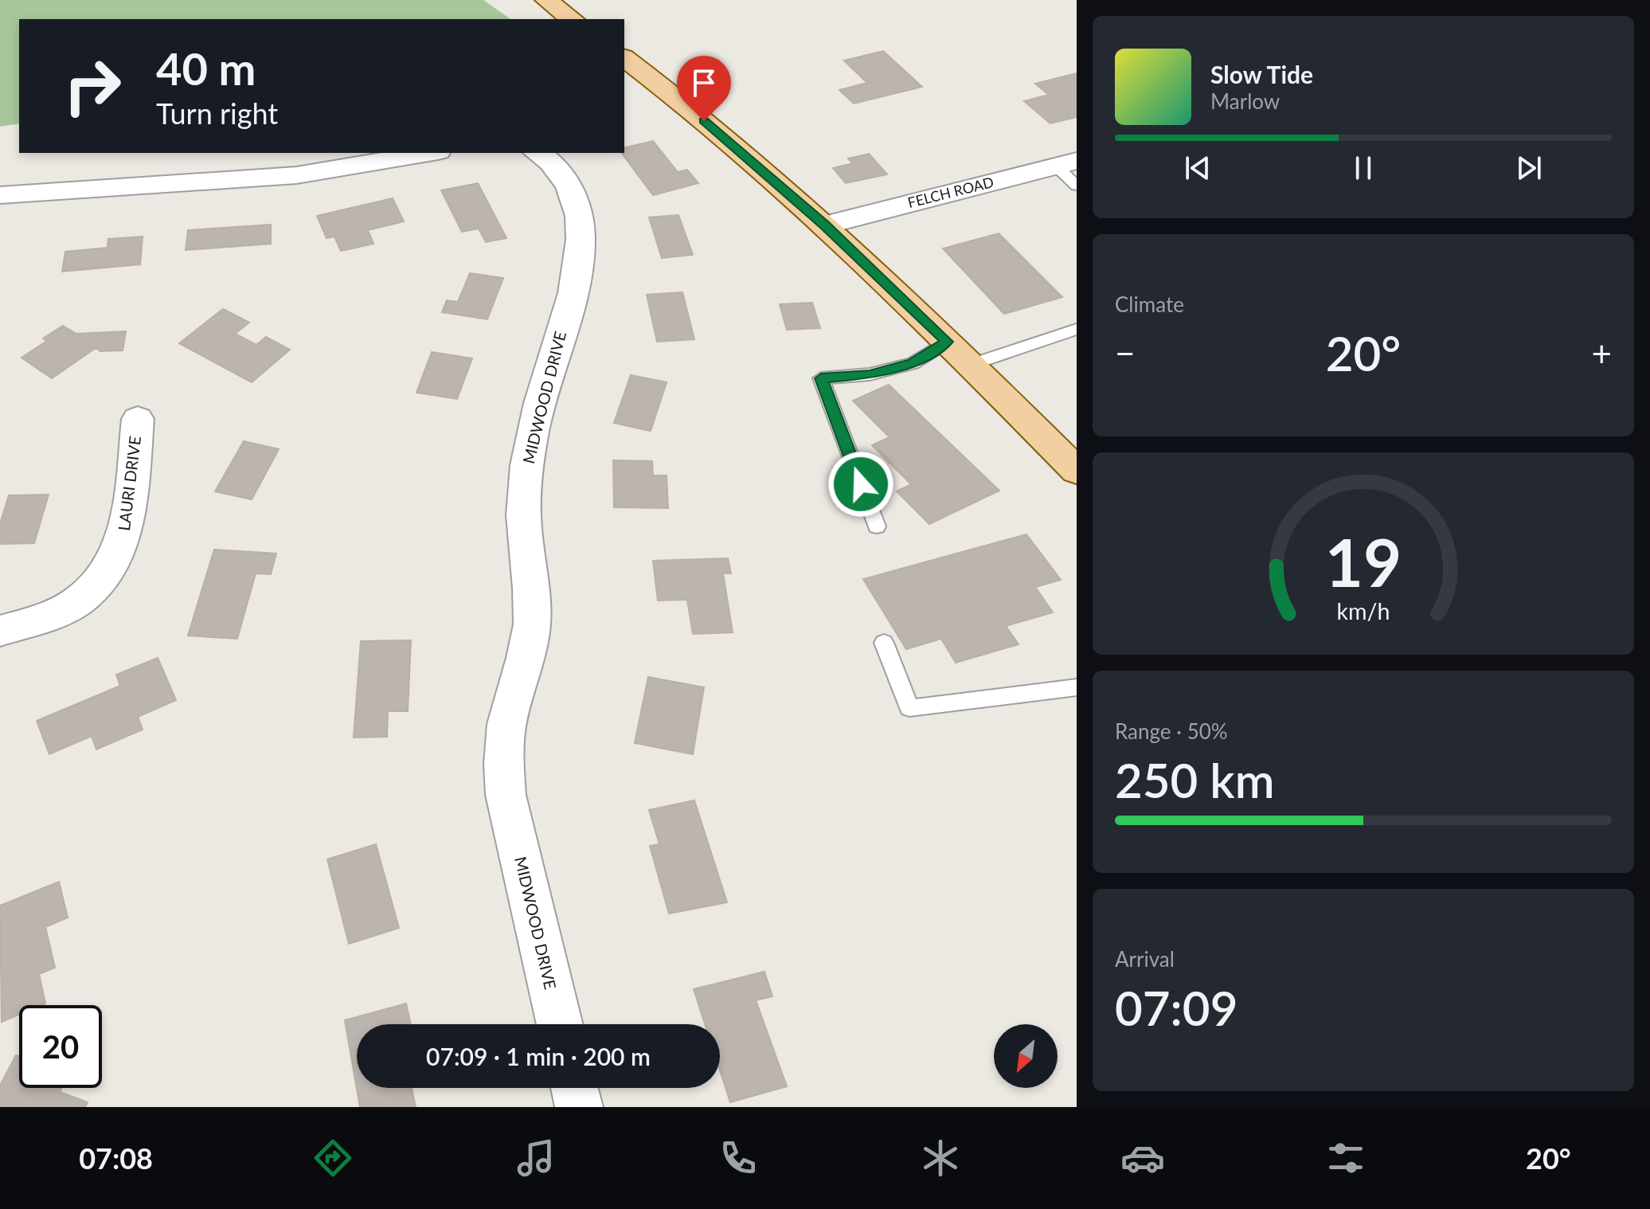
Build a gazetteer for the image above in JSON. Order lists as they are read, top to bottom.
{
  "streets": {
    "street": ["FELCH ROAD", "MIDWOOD DRIVE", "LAURI DRIVE"]
  },
  "north": "bottom left",
  "page": {
    "turn": ["40 m", "Turn right"],
    "song": ["Slow Tide", "Marlow"],
    "tile": [
      "Climate",
      ["Range · 50%", "250 km"],
      ["Arrival", "07:09"]
    ],
    "heat": ["−", "20°", "+"],
    "limit": "20",
    "trip": "07:09 · 1 min · 200 m",
    "tabs": ["07:08", "20°"],
    "gauge": ["19", "km/h"]
  }
}
